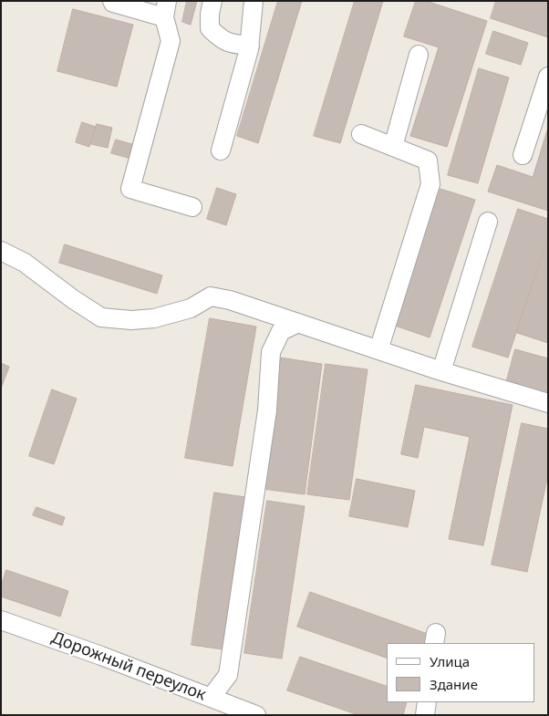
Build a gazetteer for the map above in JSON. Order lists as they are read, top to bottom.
{
  "streets": {
    "street": ["Дорожный переулок"]
  },
  "legend": ["Улица", "Здание"]
}
